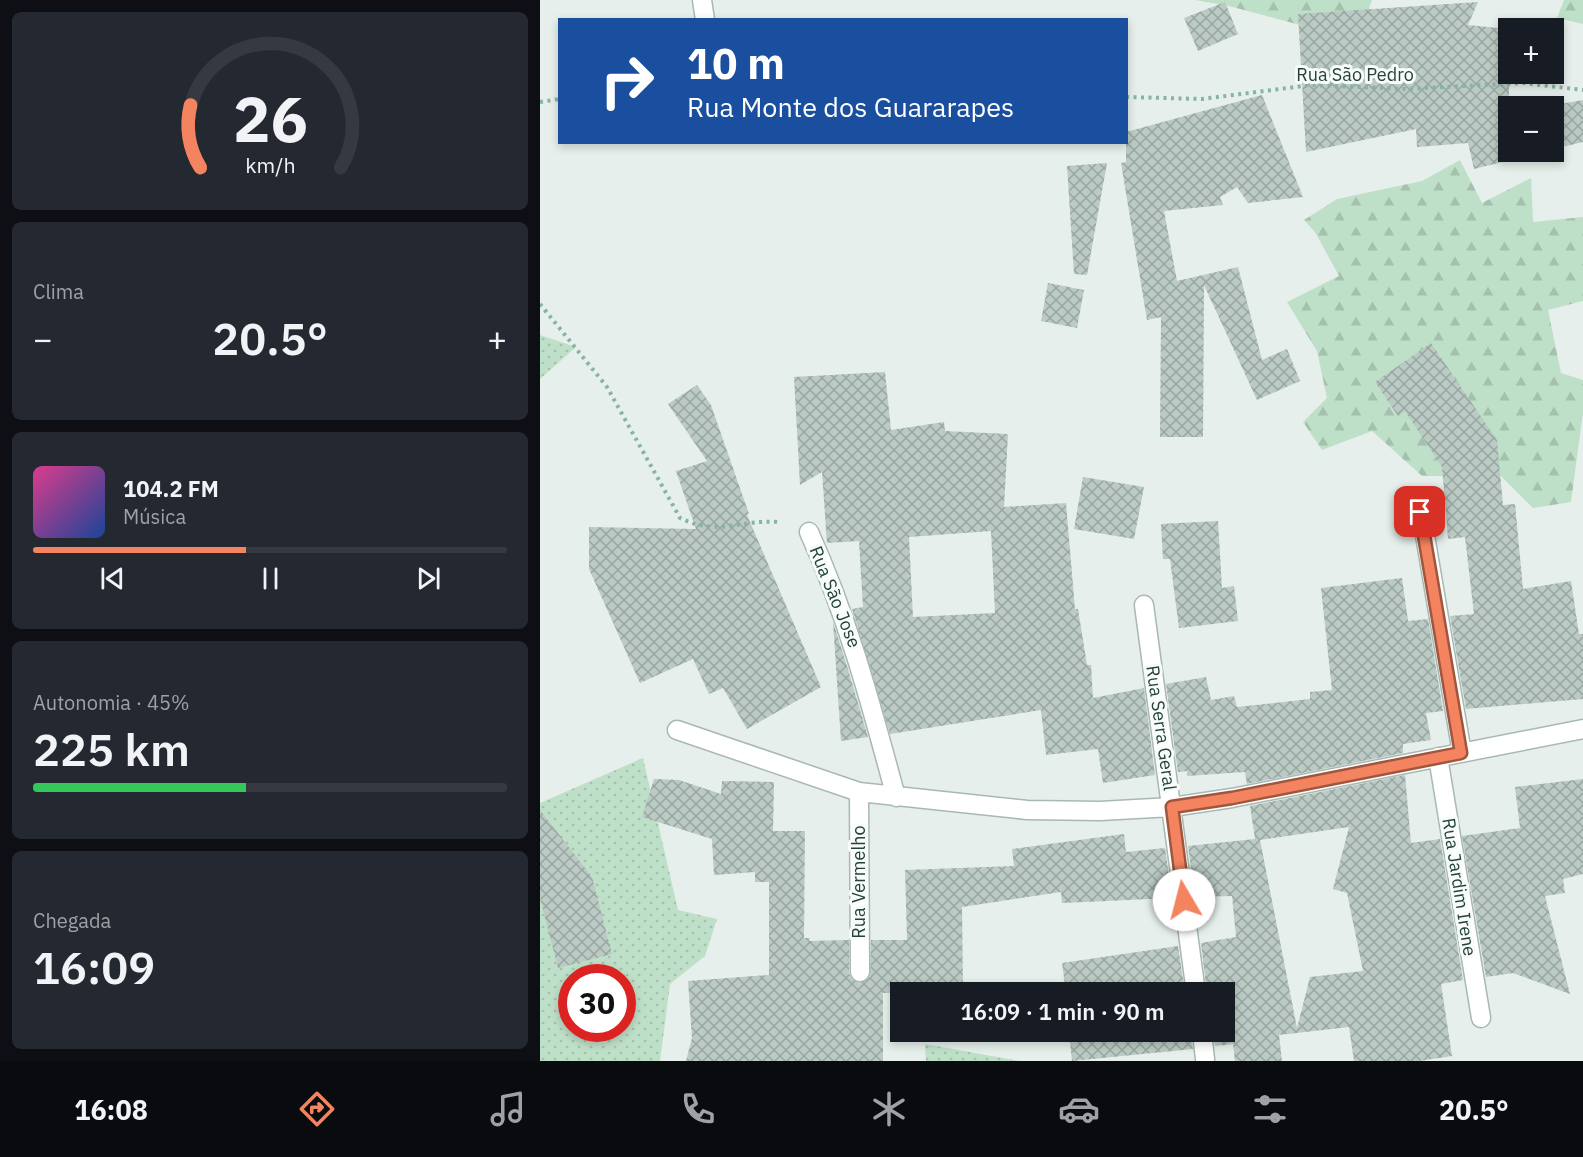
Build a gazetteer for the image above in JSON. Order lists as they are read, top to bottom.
{
  "streets": {
    "street": [
      "Rua São Jose",
      "Rua Serra Geral",
      "Rua Vermelho",
      "Rua Jardim Irene"
    ],
    "path": ["Rua São Pedro"]
  },
  "page": {
    "map_buttons": ["+", "−"],
    "turn": ["10 m", "Rua Monte dos Guararapes"],
    "tile": [
      "Clima",
      ["Autonomia · 45%", "225 km"],
      ["Chegada", "16:09"]
    ],
    "heat": ["−", "20.5°", "+"],
    "song": ["104.2 FM", "Música"],
    "limit": "30",
    "trip": "16:09 · 1 min · 90 m",
    "tabs": ["16:08", "20.5°"],
    "gauge": ["26", "km/h"]
  }
}
